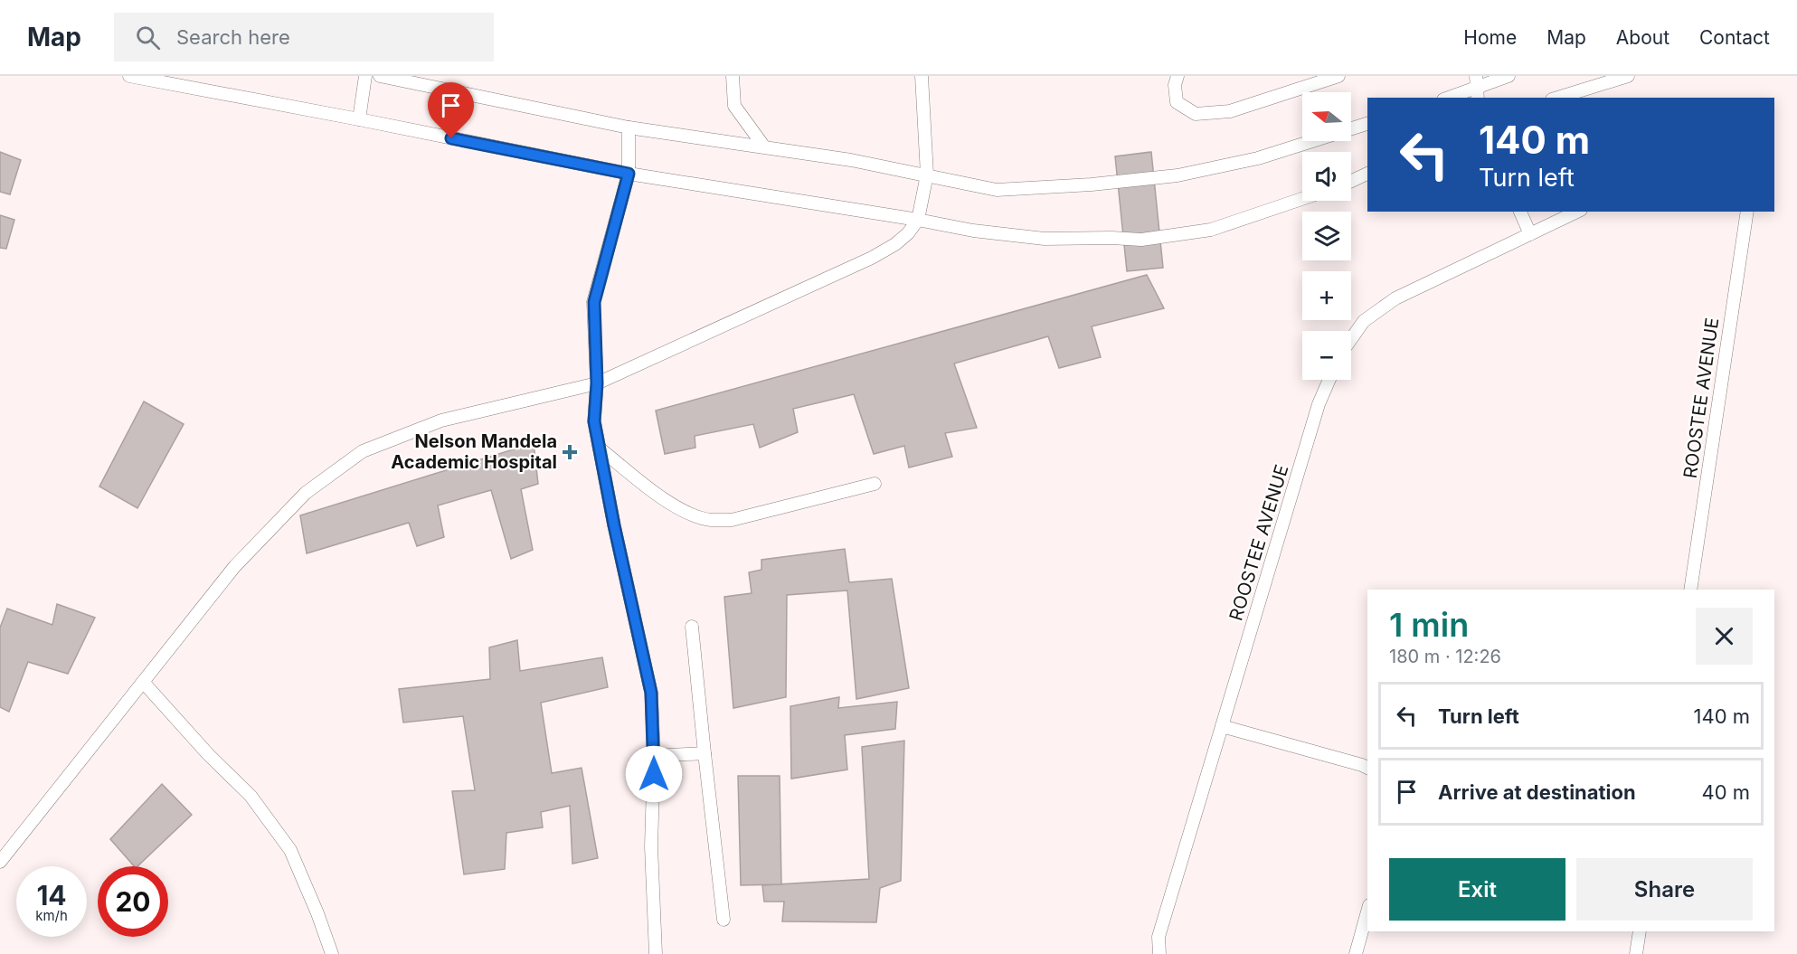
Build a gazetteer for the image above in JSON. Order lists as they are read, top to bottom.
{
  "streets": {
    "lane": ["ROOSTEE AVENUE"]
  },
  "places": {
    "health": ["Nelson Mandela Academic Hospital"]
  },
  "north": "left",
  "page": {
    "header": "Map",
    "search": "Search here",
    "nav": [
      "Home",
      "Map",
      "About",
      "Contact"
    ],
    "map_buttons": ["+", "−"],
    "turn": ["140 m", "Turn left"],
    "heading": ["1 min", "180 m · 12:26"],
    "list": [
      {
        "name": "Turn left",
        "value": "140 m"
      },
      {
        "name": "Arrive at destination",
        "value": "40 m"
      }
    ],
    "buttons": ["Exit", "Share"],
    "speed": "14 km/h",
    "limit": "20"
  }
}
